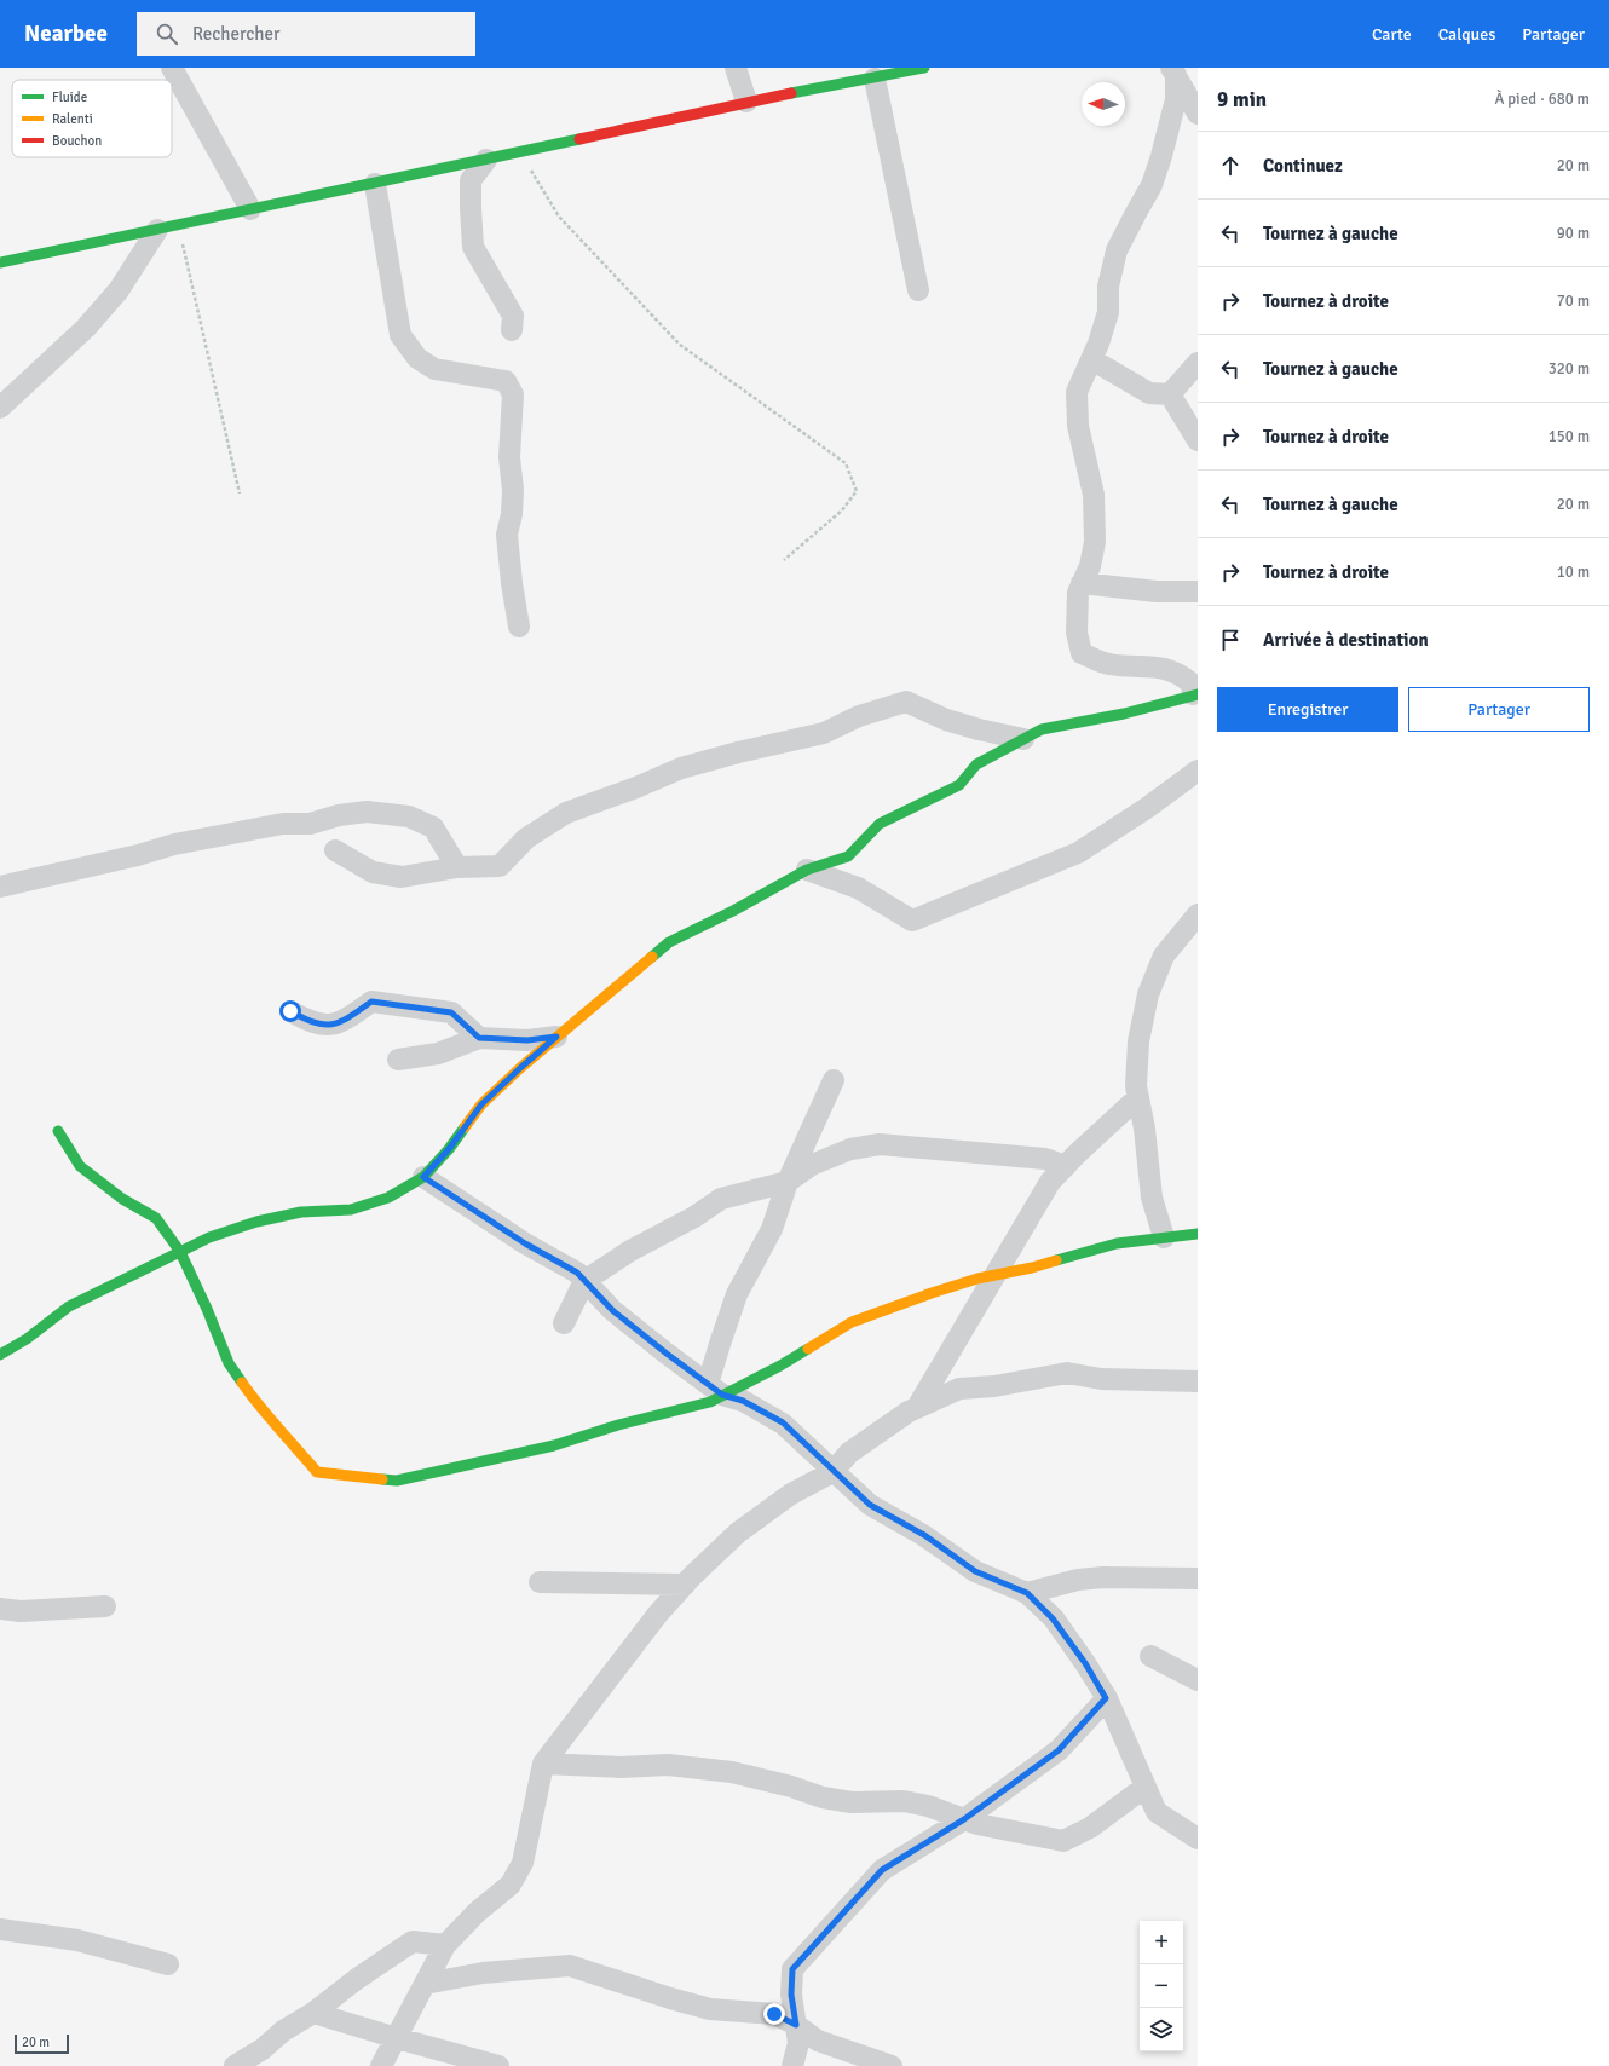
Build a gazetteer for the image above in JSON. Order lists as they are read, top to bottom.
{
  "legend": ["Fluide", "Ralenti", "Bouchon"],
  "scale_bar": "20 m",
  "north": "left",
  "page": {
    "header": "Nearbee",
    "search": "Rechercher",
    "nav": ["Carte", "Calques", "Partager"],
    "heading": ["9 min", "À pied · 680 m"],
    "list": [
      ["Continuez", "20 m"],
      ["Tournez à gauche", "90 m"],
      ["Tournez à droite", "70 m"],
      ["Tournez à gauche", "320 m"],
      ["Tournez à droite", "150 m"],
      ["Tournez à gauche", "20 m"],
      ["Tournez à droite", "10 m"],
      "Arrivée à destination"
    ],
    "buttons": ["Enregistrer", "Partager"],
    "map_buttons": ["+", "−"],
    "scale": "20 m"
  }
}
